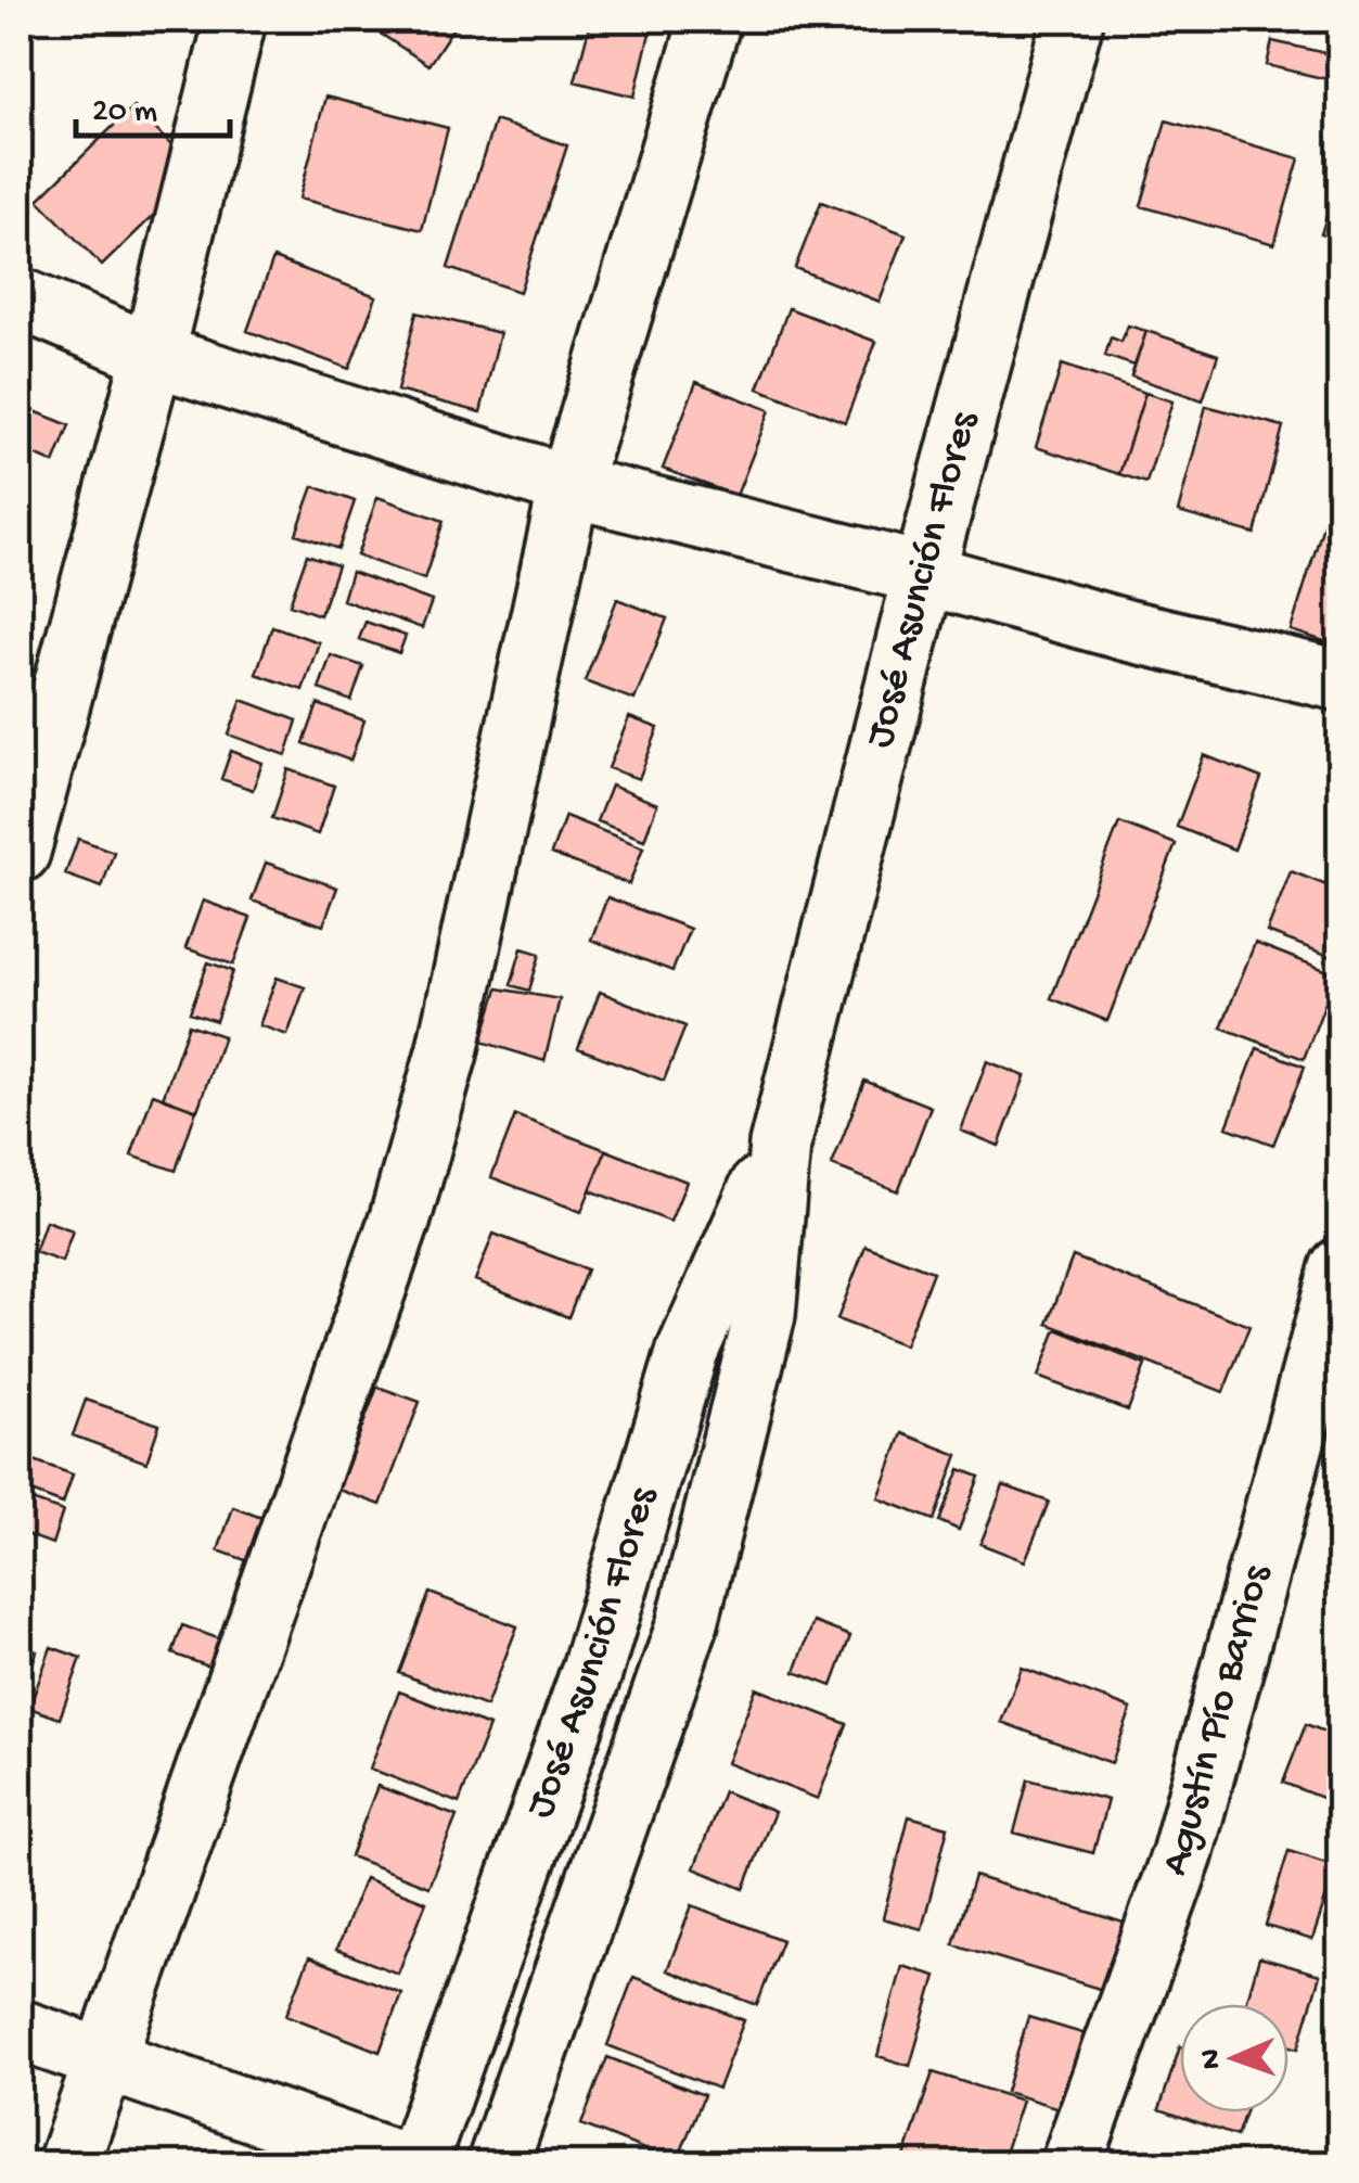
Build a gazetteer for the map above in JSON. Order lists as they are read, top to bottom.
{
  "streets": {
    "street": ["José Asunción Flores", "Agustín Pío Barrios"]
  },
  "scale_bar": "20 m",
  "north": "left"
}
